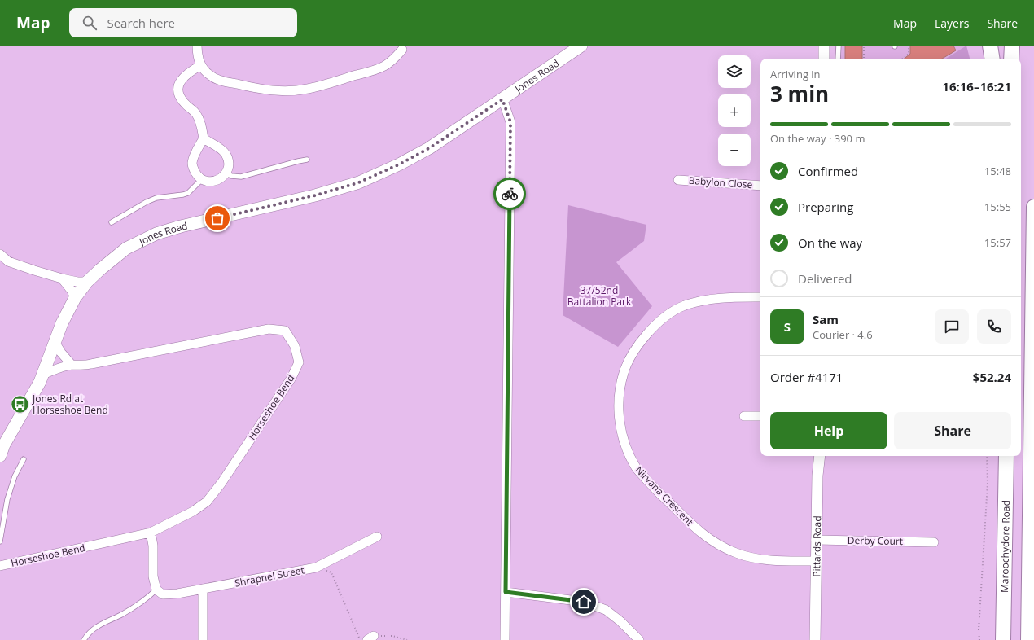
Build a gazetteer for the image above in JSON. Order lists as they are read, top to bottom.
{
  "streets": {
    "highway": ["Maroochydore Road"],
    "main road": ["Jones Road"],
    "street": [
      "Babylon Close",
      "Horseshoe Bend",
      "Nirvana Crescent",
      "Derby Court",
      "Pittards Road",
      "Shrapnel Street"
    ]
  },
  "crossings": [
    ["Nirvana Crescent", "Pittards Road"],
    ["Derby Court", "Pittards Road"]
  ],
  "parks": ["37/52nd Battalion Park"],
  "places": {
    "bus stop": ["Jones Rd at Horseshoe Bend"]
  },
  "page": {
    "header": "Map",
    "search": "Search here",
    "nav": ["Map", "Layers", "Share"],
    "map_buttons": ["+", "−"],
    "heading": ["3 min", "Arriving in", "16:16–16:21"],
    "panel": [
      "Sam",
      "Courier · 4.6",
      "Order #4171",
      "$52.24"
    ],
    "bar": "On the way · 390 m",
    "list": [
      ["Confirmed", "15:48"],
      ["Preparing", "15:55"],
      ["On the way", "15:57"],
      "Delivered"
    ],
    "round": "S",
    "buttons": ["Help", "Share"]
  }
}
